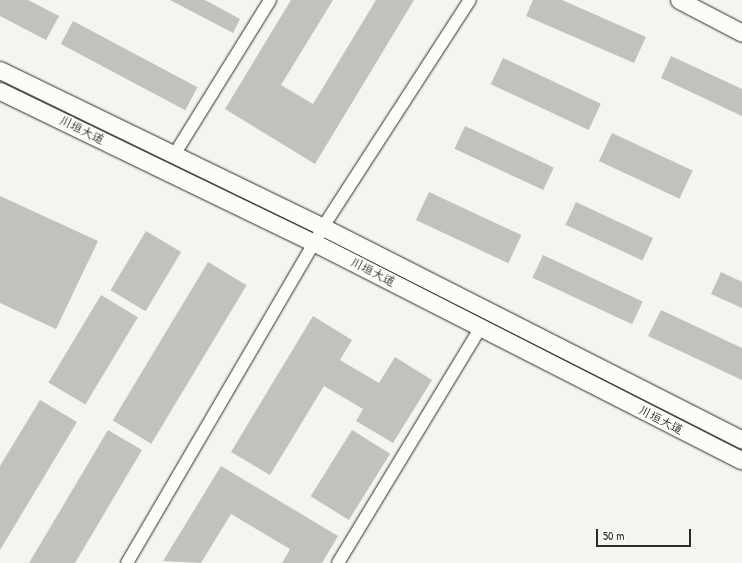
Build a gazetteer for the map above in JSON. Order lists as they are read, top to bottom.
{
  "streets": {
    "main road": ["川垣大道"]
  },
  "scale_bar": "50 m"
}
